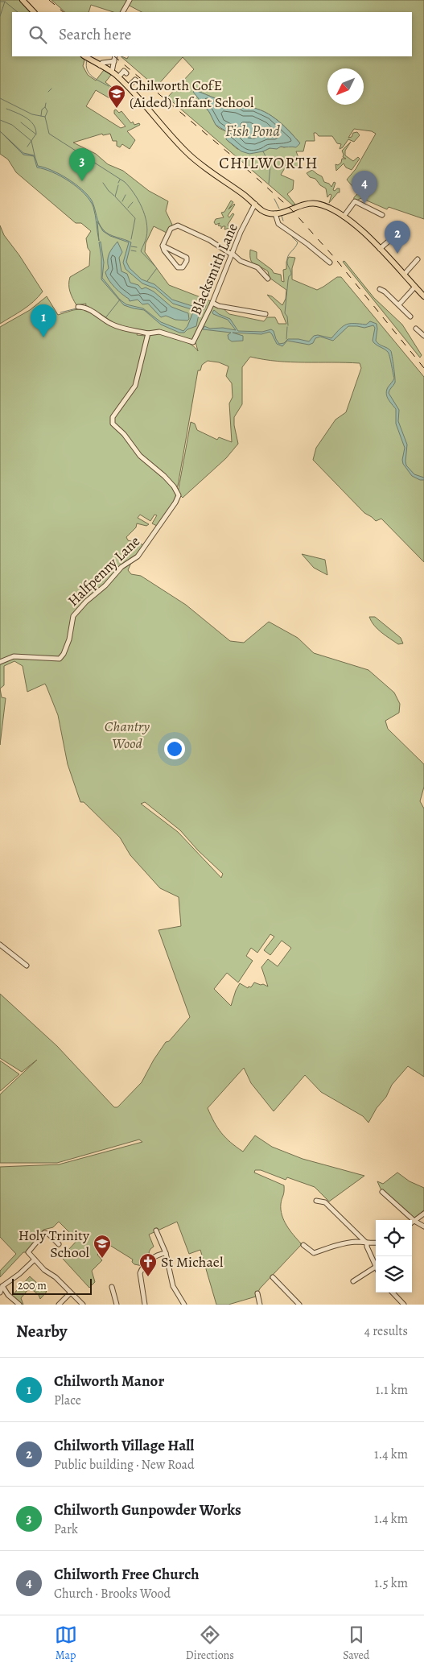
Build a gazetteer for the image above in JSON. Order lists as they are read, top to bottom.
{
  "streets": {
    "street": ["Blacksmith Lane", "Halfpenny Lane"]
  },
  "crossings": [
    ["Blacksmith Lane", "Halfpenny Lane"]
  ],
  "districts": ["CHILWORTH"],
  "water": ["Fish Pond"],
  "parks": ["Chantry Wood"],
  "places": {
    "school or university": ["Chilworth CofE (Aided) Infant School", "Holy Trinity School"],
    "church": ["St Michael"]
  },
  "scale_bar": "200 m",
  "north": "bottom left",
  "page": {
    "search": "Search here",
    "pins": [
      "3",
      "4",
      "2",
      "1"
    ],
    "scale": "200 m",
    "heading": ["Nearby", "4 results"],
    "list": [
      {
        "mark": "1",
        "name": "Chilworth Manor",
        "note": "Place",
        "value": "1.1 km"
      },
      {
        "mark": "2",
        "name": "Chilworth Village Hall",
        "note": "Public building · New Road",
        "value": "1.4 km"
      },
      {
        "mark": "3",
        "name": "Chilworth Gunpowder Works",
        "note": "Park",
        "value": "1.4 km"
      },
      {
        "mark": "4",
        "name": "Chilworth Free Church",
        "note": "Church · Brooks Wood",
        "value": "1.5 km"
      }
    ],
    "nav": ["Map", "Directions", "Saved"]
  }
}
